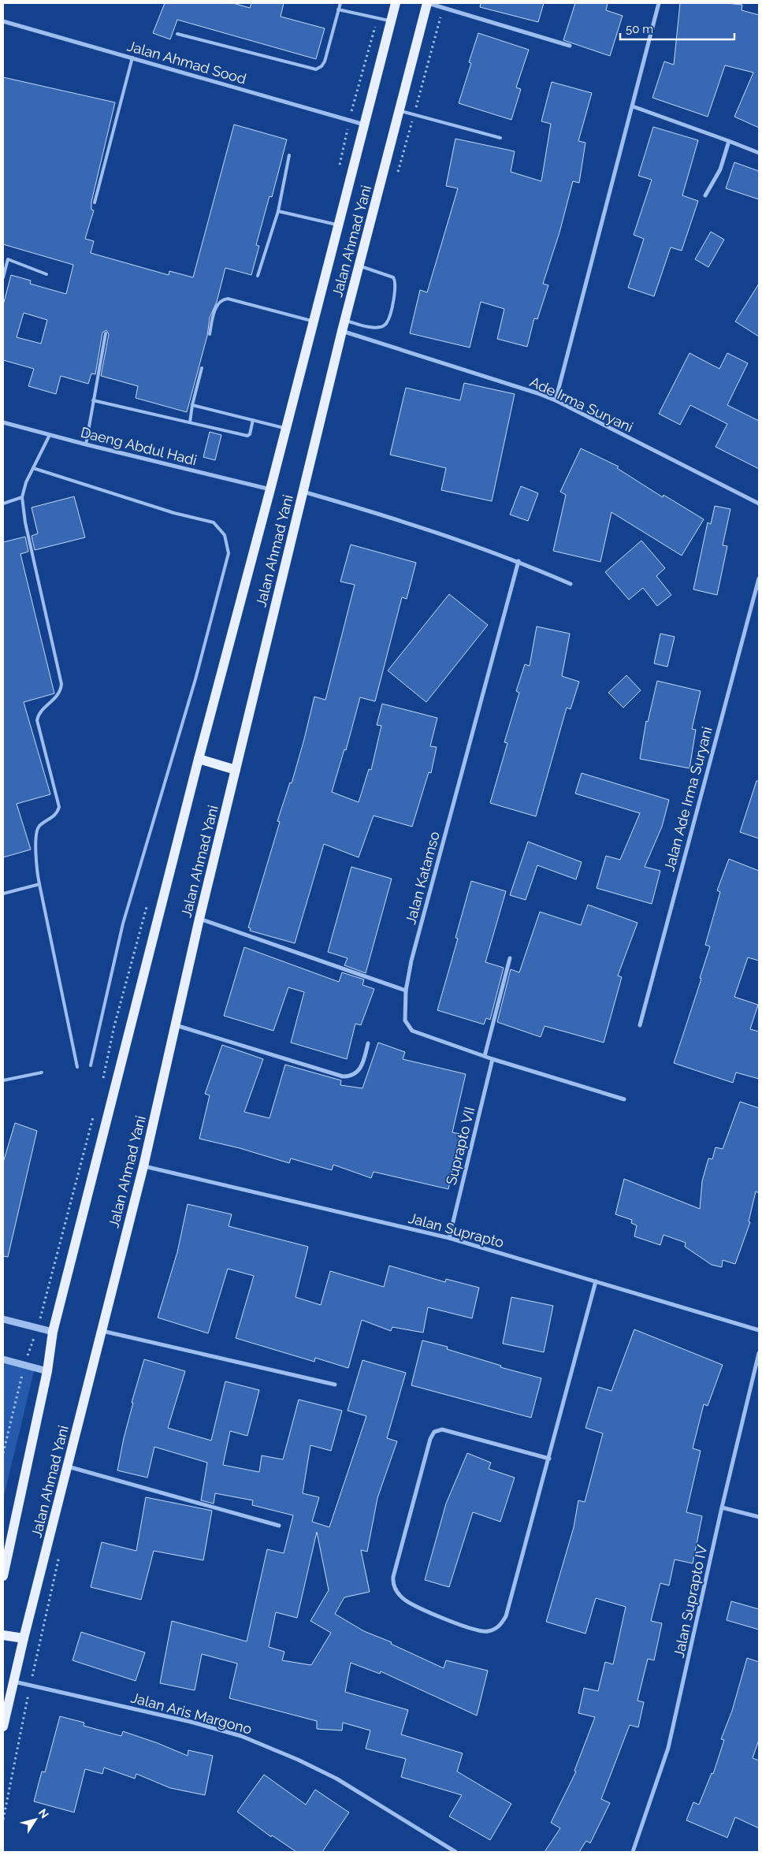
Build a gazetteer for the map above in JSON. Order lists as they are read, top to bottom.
{
  "streets": {
    "main road": ["Jalan Ahmad Yani"],
    "street": [
      "Jalan Ahmad Sood",
      "Ade Irma Suryani",
      "Daeng Abdul Hadi",
      "Jalan Ade Irma Suryani",
      "Jalan Katamso",
      "Suprapto VII",
      "Jalan Suprapto",
      "Jalan Suprapto IV",
      "Jalan Aris Margono"
    ]
  },
  "crossings": [
    ["Jalan Ahmad Sood", "Jalan Ahmad Yani"],
    ["Jalan Ahmad Yani", "Ade Irma Suryani"],
    ["Jalan Ahmad Yani", "Daeng Abdul Hadi"],
    ["Jalan Ahmad Yani", "Jalan Suprapto"],
    ["Jalan Ahmad Yani", "Jalan Aris Margono"],
    ["Jalan Katamso", "Suprapto VII"],
    ["Suprapto VII", "Jalan Suprapto"]
  ],
  "scale_bar": "50 m",
  "north": "top right"
}
